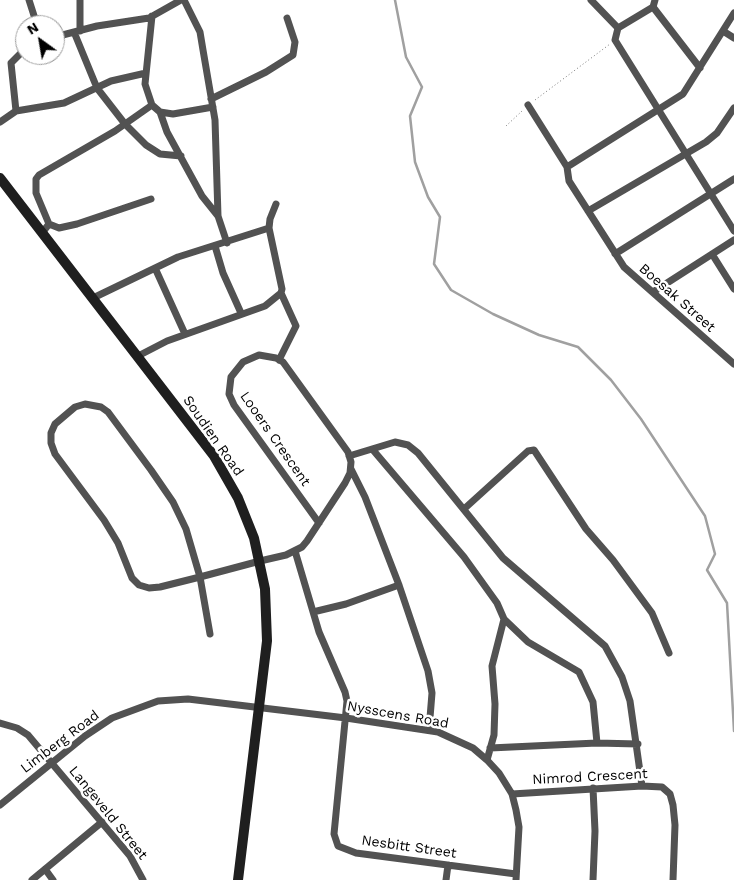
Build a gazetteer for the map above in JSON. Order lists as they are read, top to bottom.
{
  "streets": {
    "street": [
      "Boesak Street",
      "Soudien Road",
      "Looers Crescent",
      "Nysscens Road",
      "Limberg Road",
      "Nimrod Crescent",
      "Langeveld Street",
      "Nesbitt Street"
    ]
  },
  "crossings": [
    ["Soudien Road", "Nysscens Road"],
    ["Soudien Road", "Limberg Road"],
    ["Nysscens Road", "Limberg Road"],
    ["Nysscens Road", "Nimrod Crescent"],
    ["Nysscens Road", "Nesbitt Street"],
    ["Limberg Road", "Langeveld Street"]
  ],
  "north": "top left"
}
